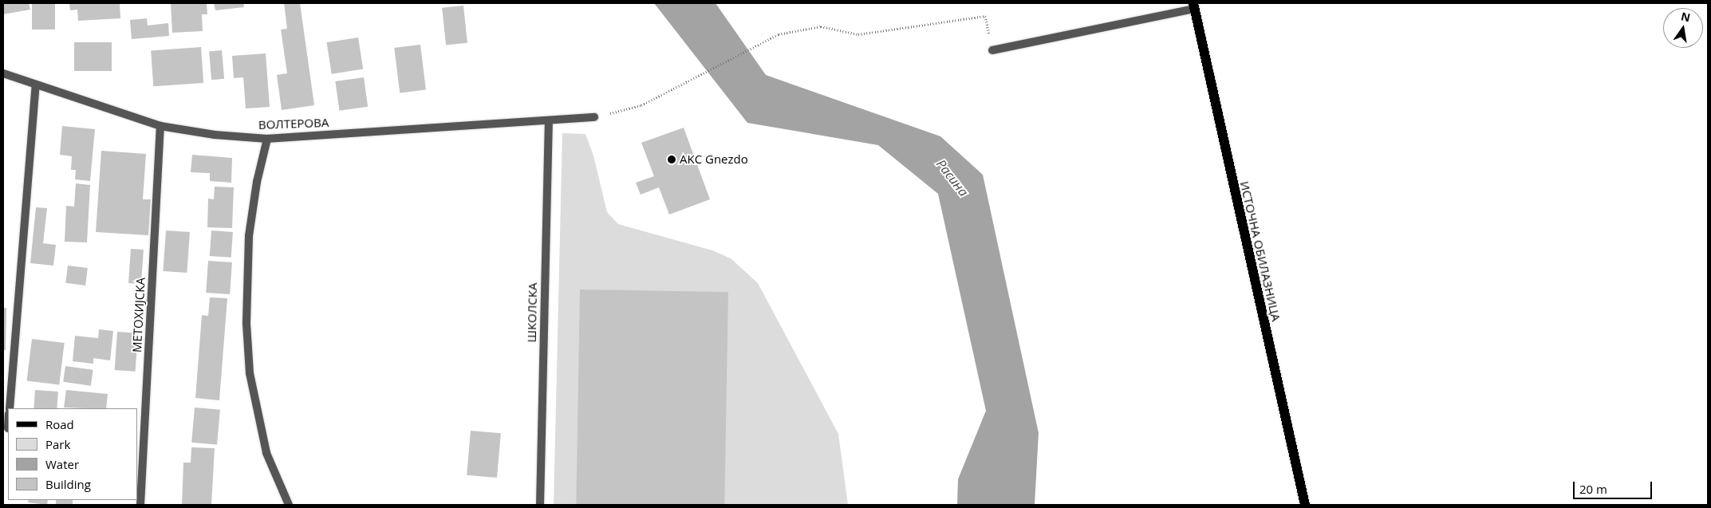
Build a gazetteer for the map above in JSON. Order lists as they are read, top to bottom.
{
  "streets": {
    "main road": ["ИСТОЧНА ОБИЛАЗНИЦА"],
    "street": ["ВОЛТЕРОВА", "ШКОЛСКА", "МЕТОХИЈСКА"]
  },
  "crossings": [
    ["ВОЛТЕРОВА", "ШКОЛСКА"],
    ["ВОЛТЕРОВА", "МЕТОХИЈСКА"]
  ],
  "water": ["Расина"],
  "places": ["AKC Gnezdo"],
  "legend": [
    "Road",
    "Park",
    "Water",
    "Building"
  ],
  "scale_bar": "20 m",
  "north": "top"
}
